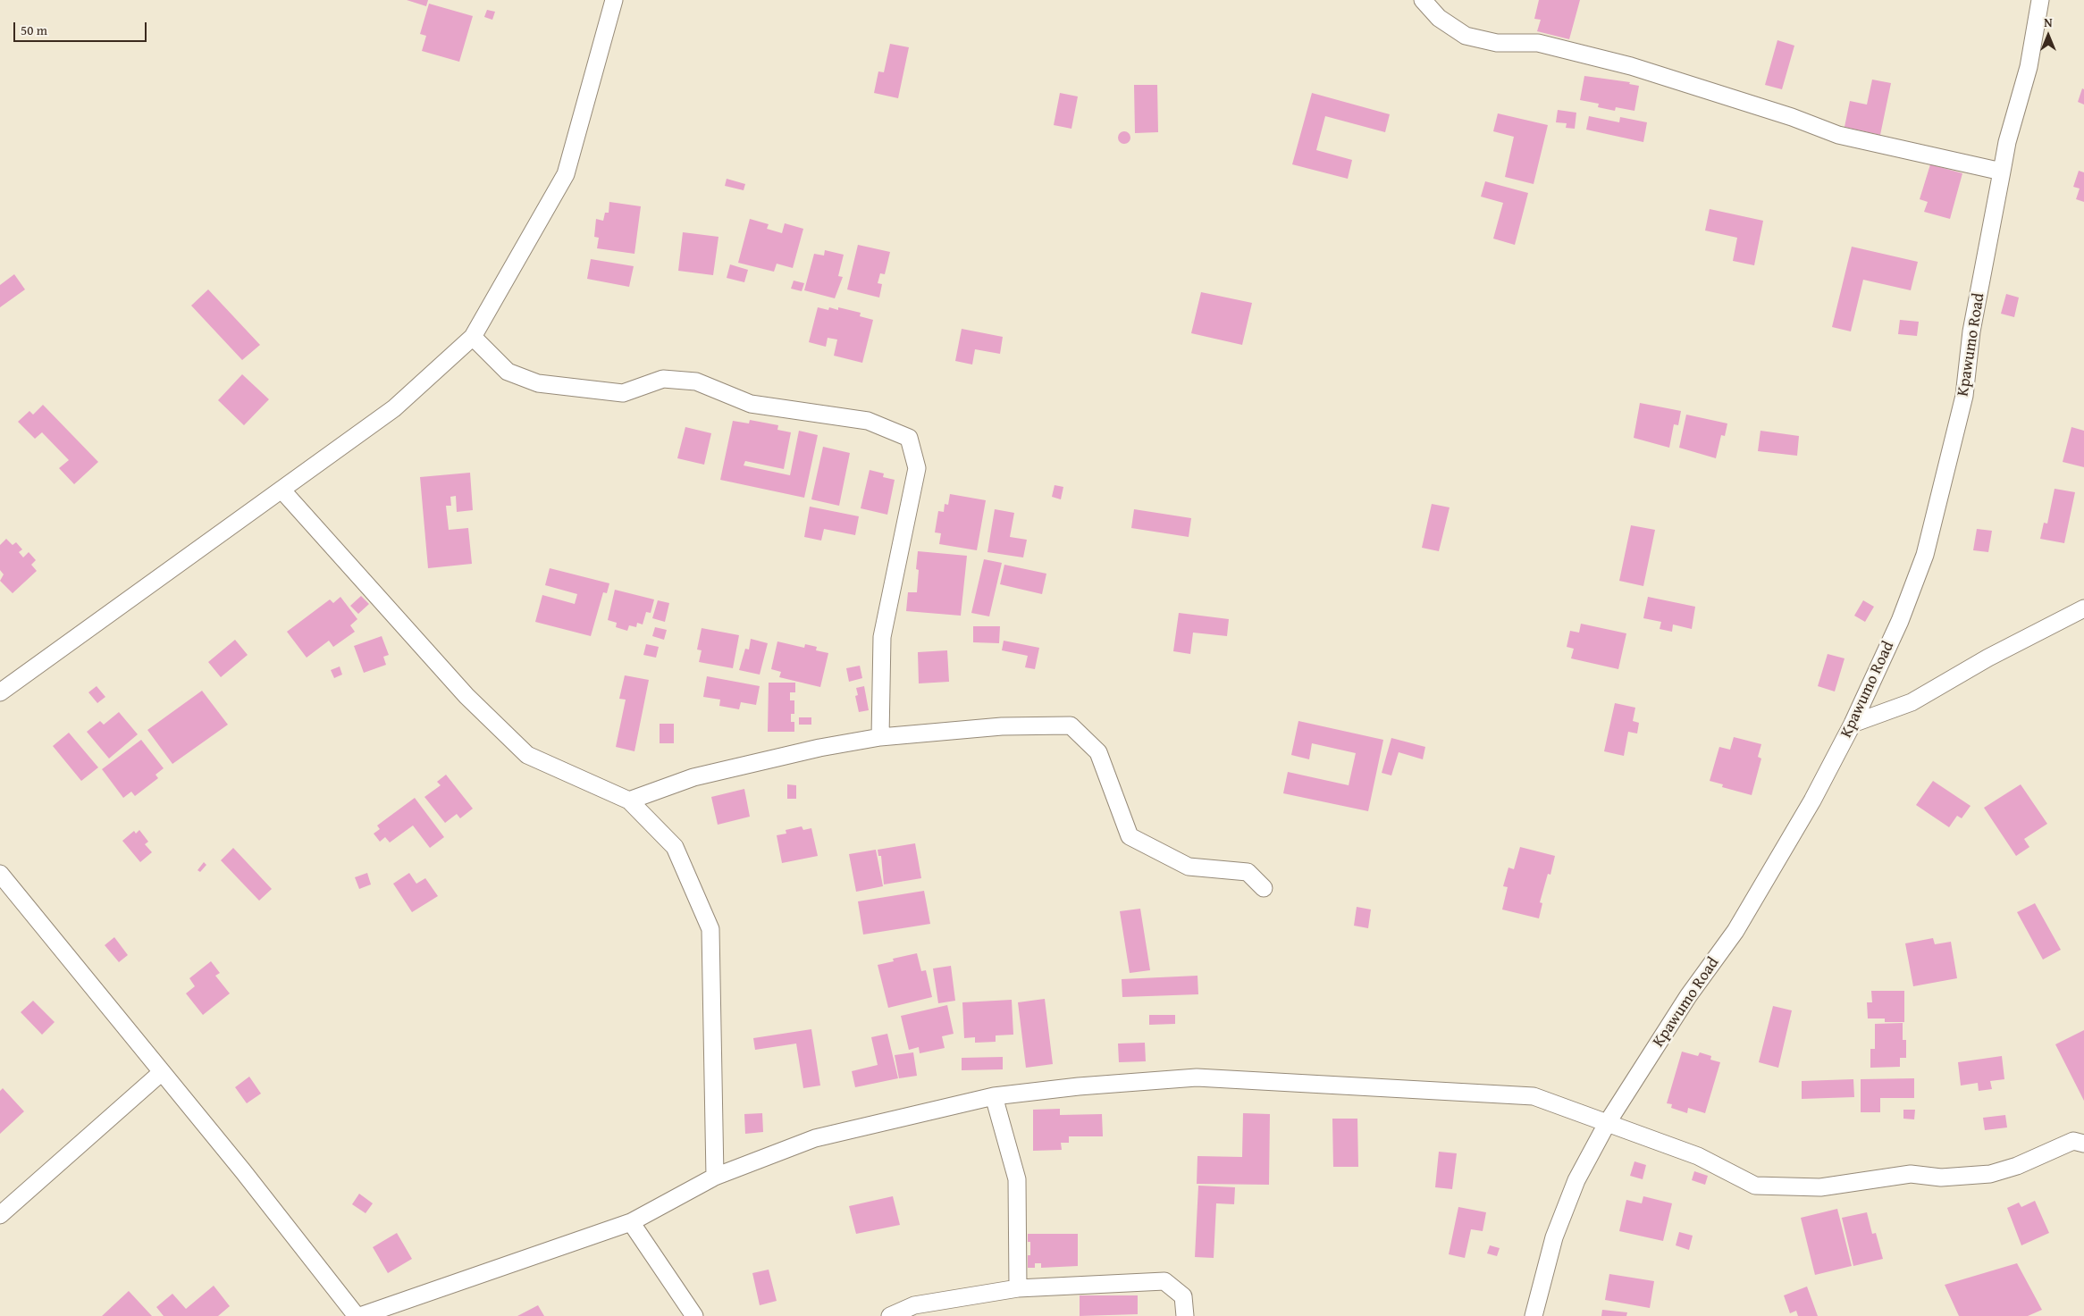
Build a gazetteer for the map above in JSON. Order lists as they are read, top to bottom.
{
  "streets": {
    "street": ["Kpawumo Road"]
  },
  "scale_bar": "50 m",
  "north": "top"
}
